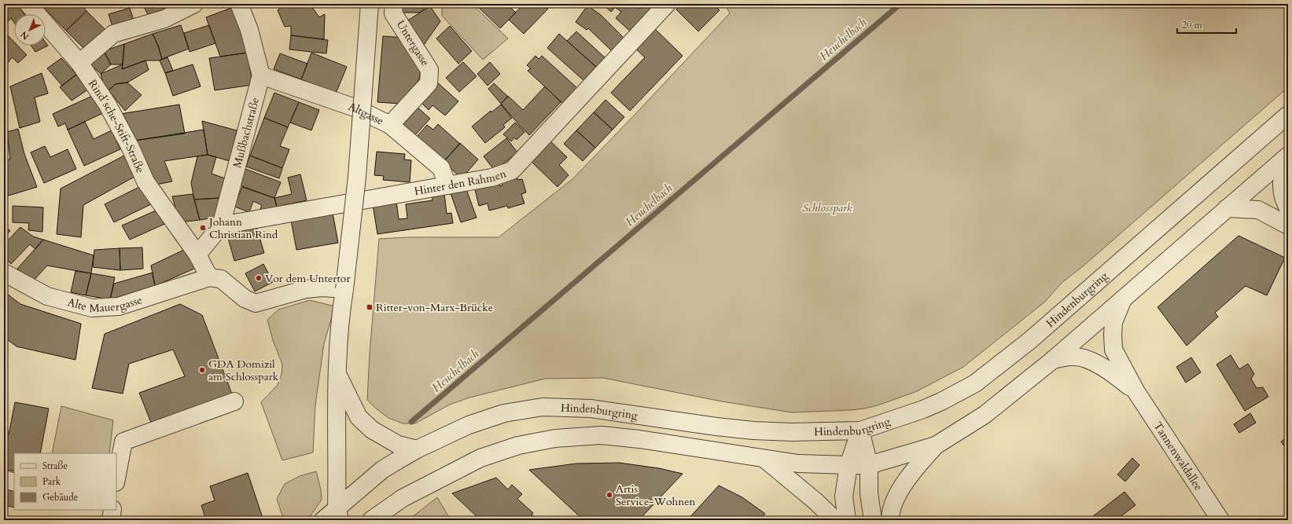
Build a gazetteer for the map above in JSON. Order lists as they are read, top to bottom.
{
  "streets": {
    "street": [
      "Untergasse",
      "Altgasse",
      "Rind´sche-Stift-Straße",
      "Mußbachstraße",
      "Hinter den Rahmen",
      "Alte Mauergasse",
      "Hindenburgring",
      "Tannenwaldallee"
    ]
  },
  "crossings": [
    ["Untergasse", "Altgasse"],
    ["Altgasse", "Mußbachstraße"],
    ["Altgasse", "Hinter den Rahmen"],
    ["Rind´sche-Stift-Straße", "Mußbachstraße"],
    ["Mußbachstraße", "Hinter den Rahmen"]
  ],
  "water": ["Heuchelbach"],
  "parks": ["Schlosspark"],
  "places": {
    "other": [
      "Johann Christian Rind",
      "Vor dem Untertor",
      "GDA Domizil am Schlosspark",
      "Artis Service-Wohnen"
    ],
    "transit": ["Ritter-von-Marx-Brücke"]
  },
  "legend": ["Straße", "Park", "Gebäude"],
  "scale_bar": "20 m",
  "north": "bottom left"
}
